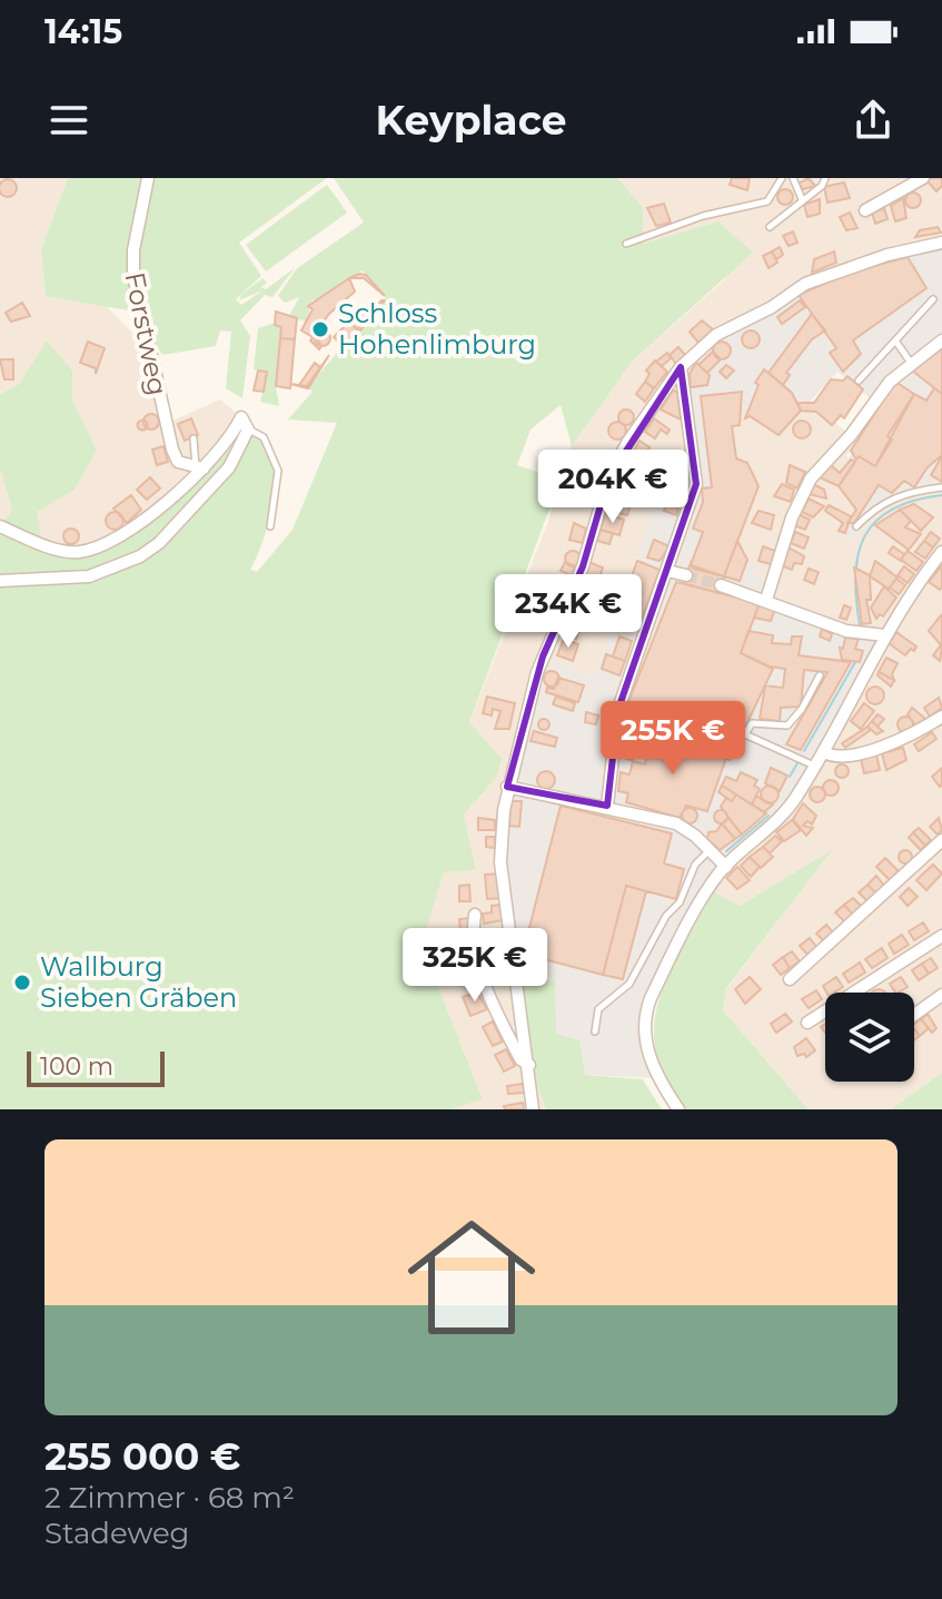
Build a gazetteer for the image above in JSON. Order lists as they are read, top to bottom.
{
  "streets": {
    "street": ["Forstweg"]
  },
  "places": ["Schloss Hohenlimburg", "Wallburg Sieben Gräben"],
  "scale_bar": "100 m",
  "page": {
    "status": "14:15",
    "header": "Keyplace",
    "price": [
      "204K €",
      "234K €",
      "255K €",
      "325K €"
    ],
    "scale": "100 m",
    "list": [
      {
        "name": "255 000 €",
        "note": "2 Zimmer · 68 m² · Stadeweg"
      }
    ]
  }
}
